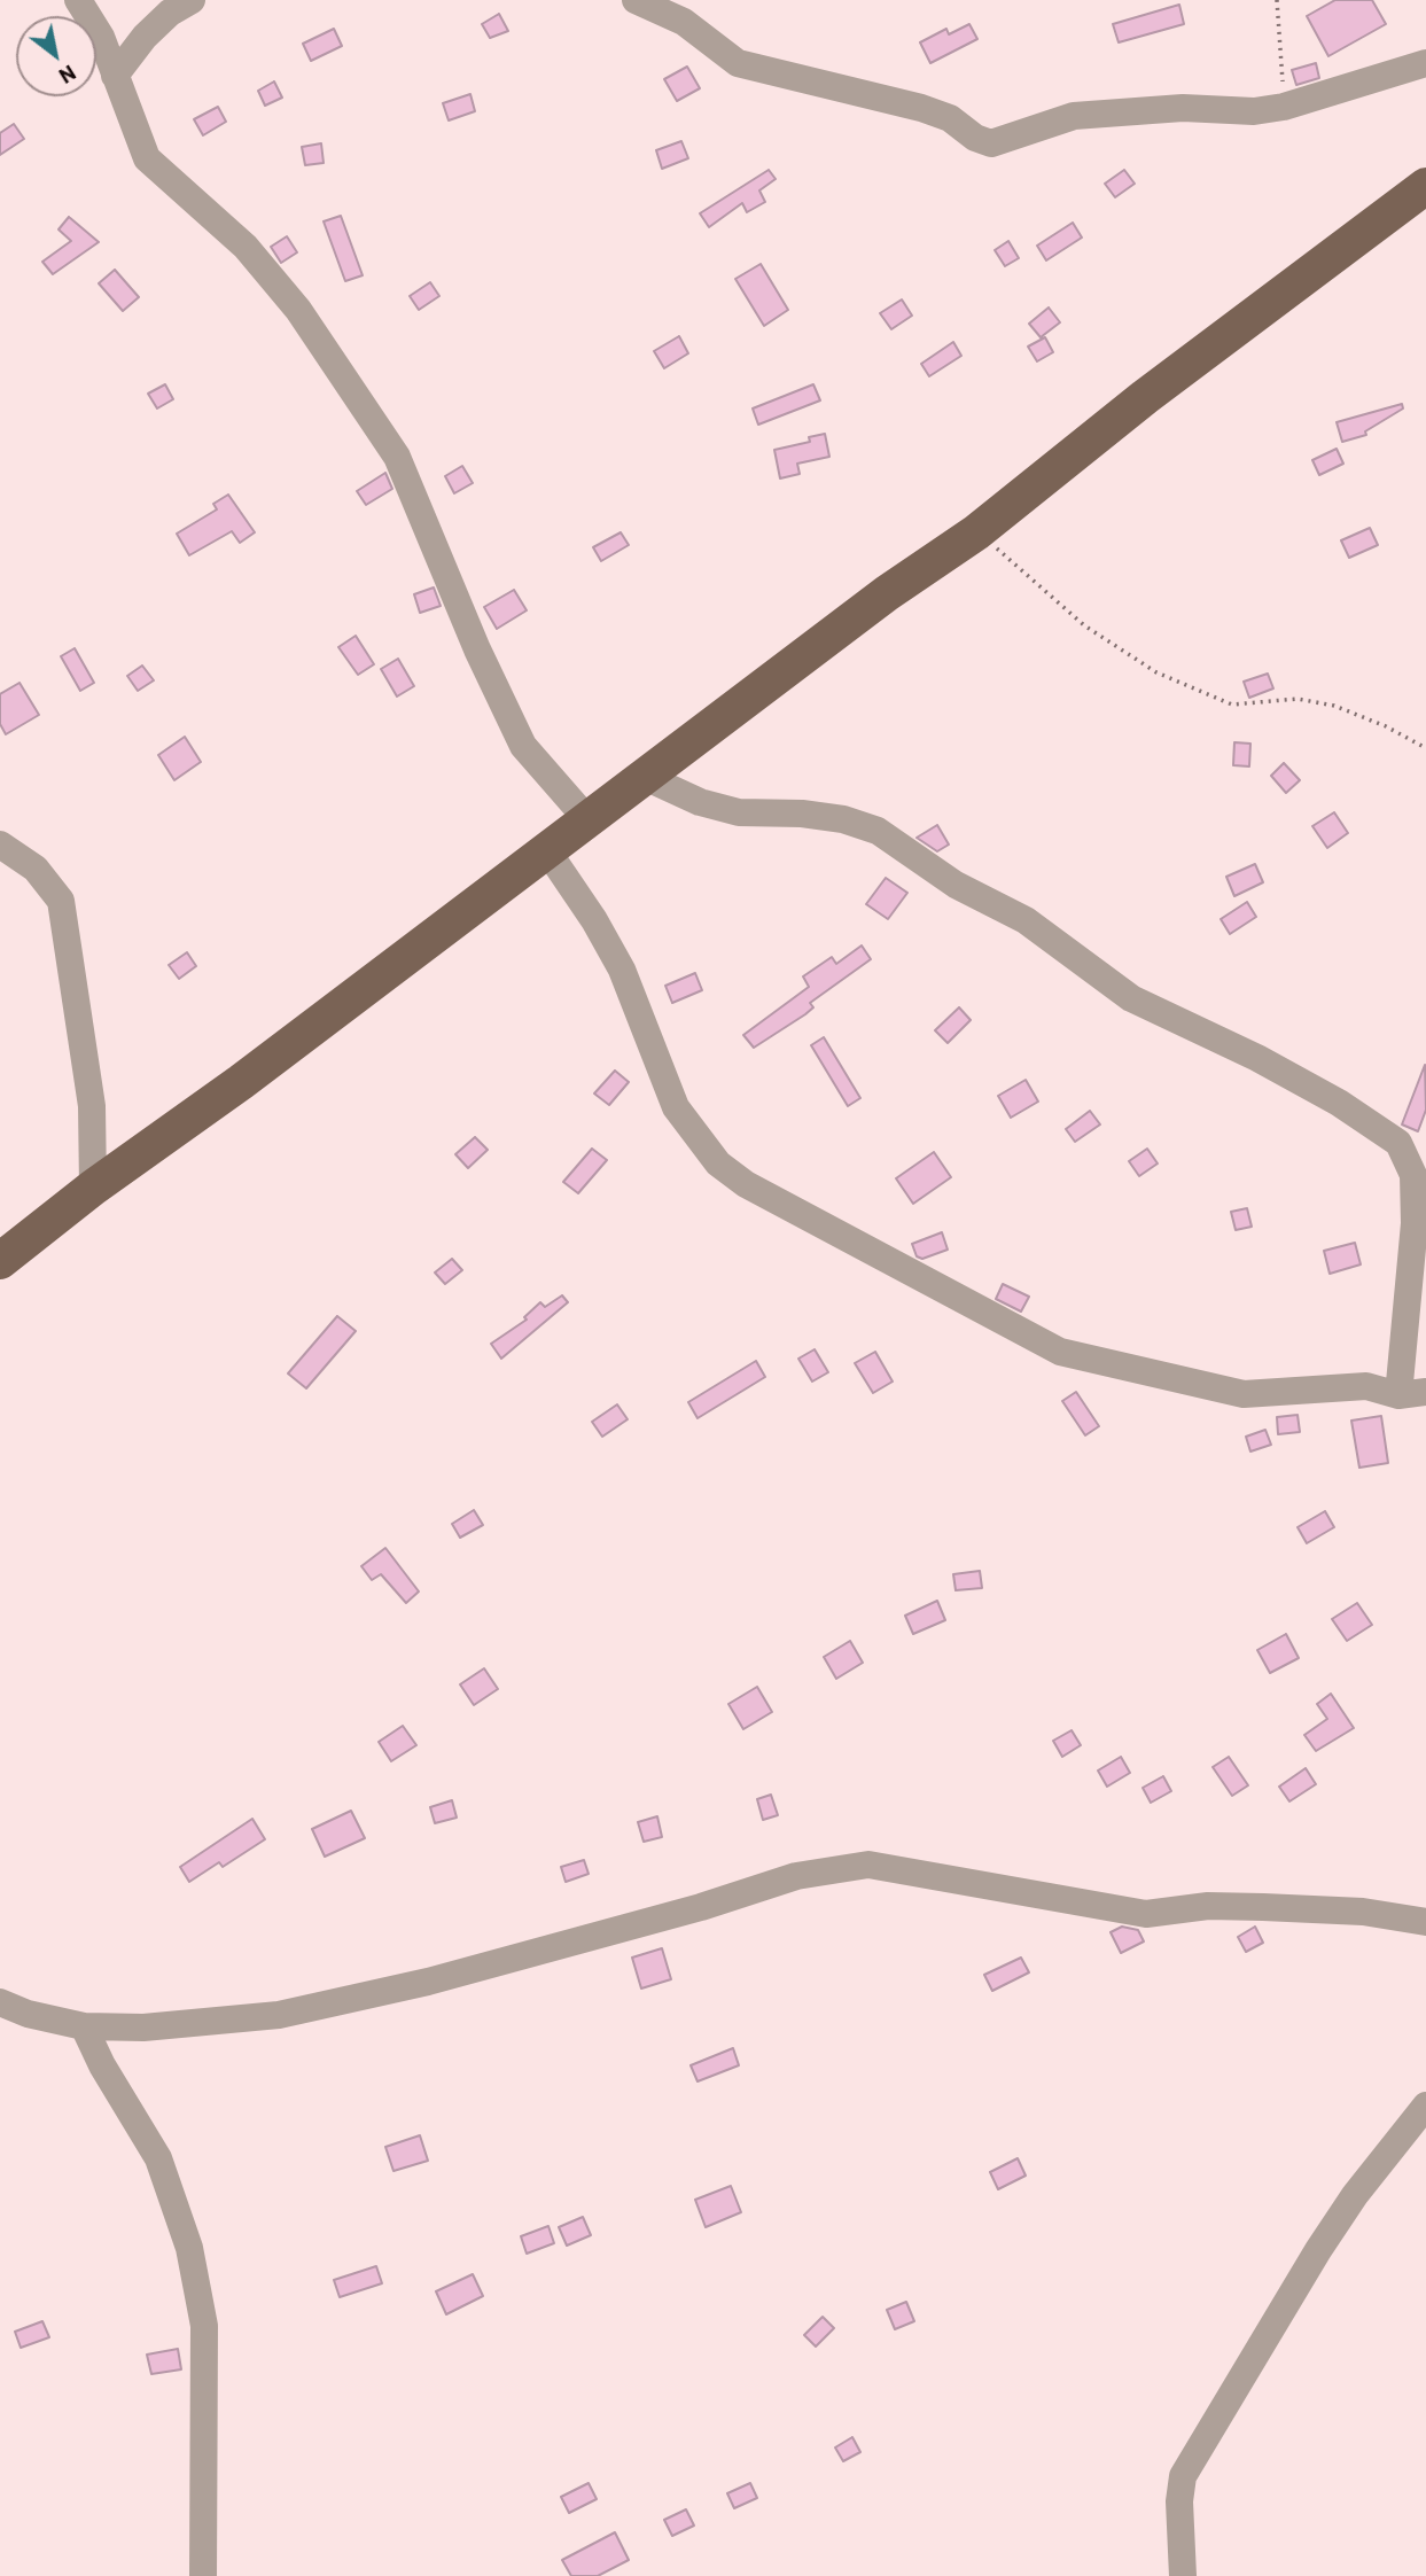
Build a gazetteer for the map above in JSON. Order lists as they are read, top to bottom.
{
  "north": "bottom right"
}
